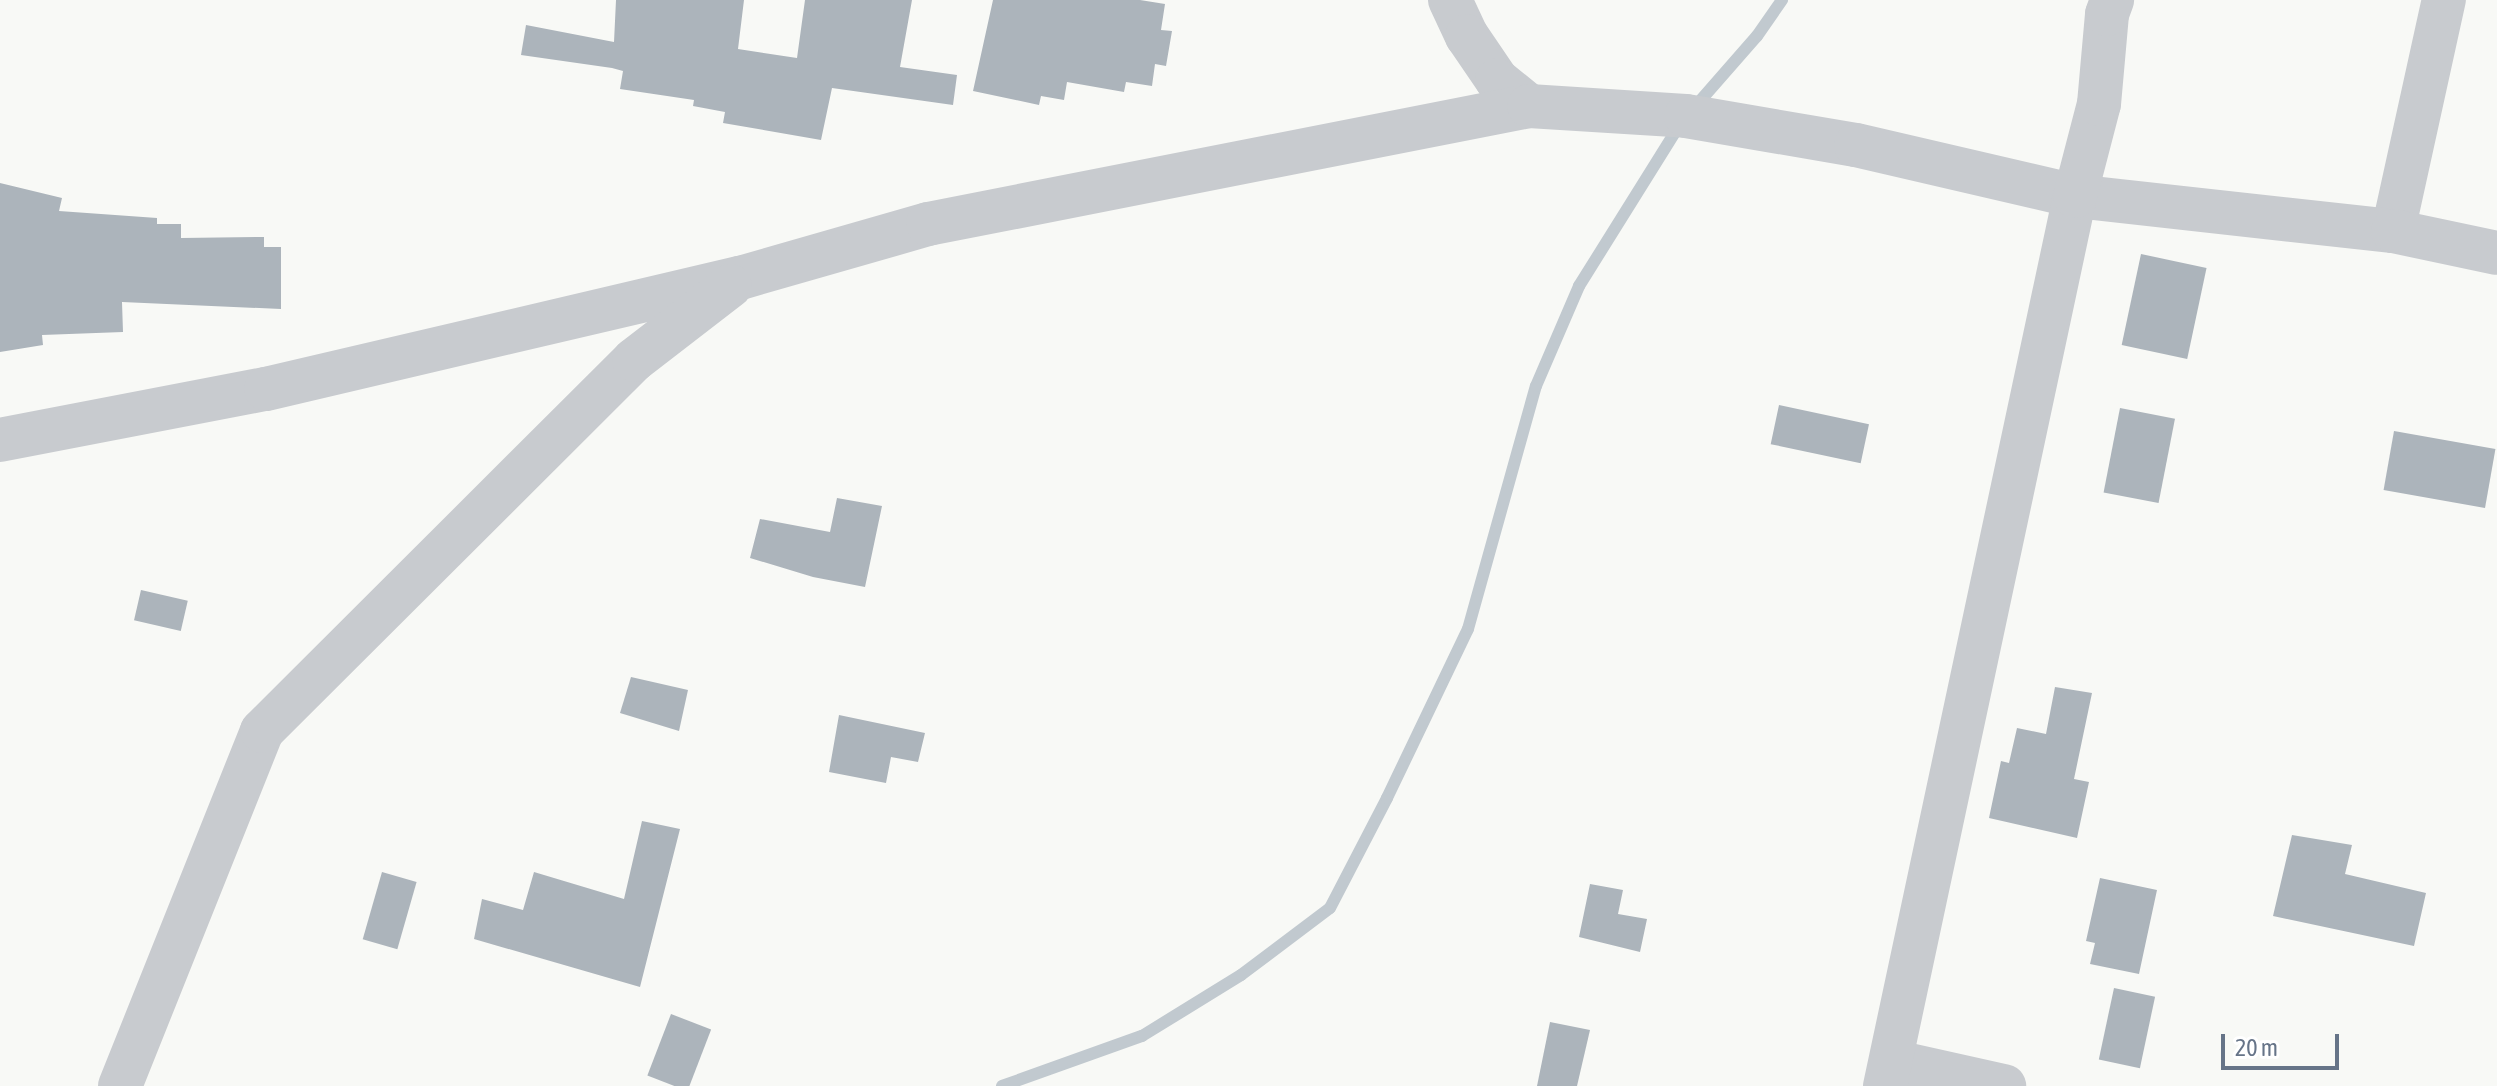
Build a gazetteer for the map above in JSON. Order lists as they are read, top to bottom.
{
  "scale_bar": "20 m"
}
